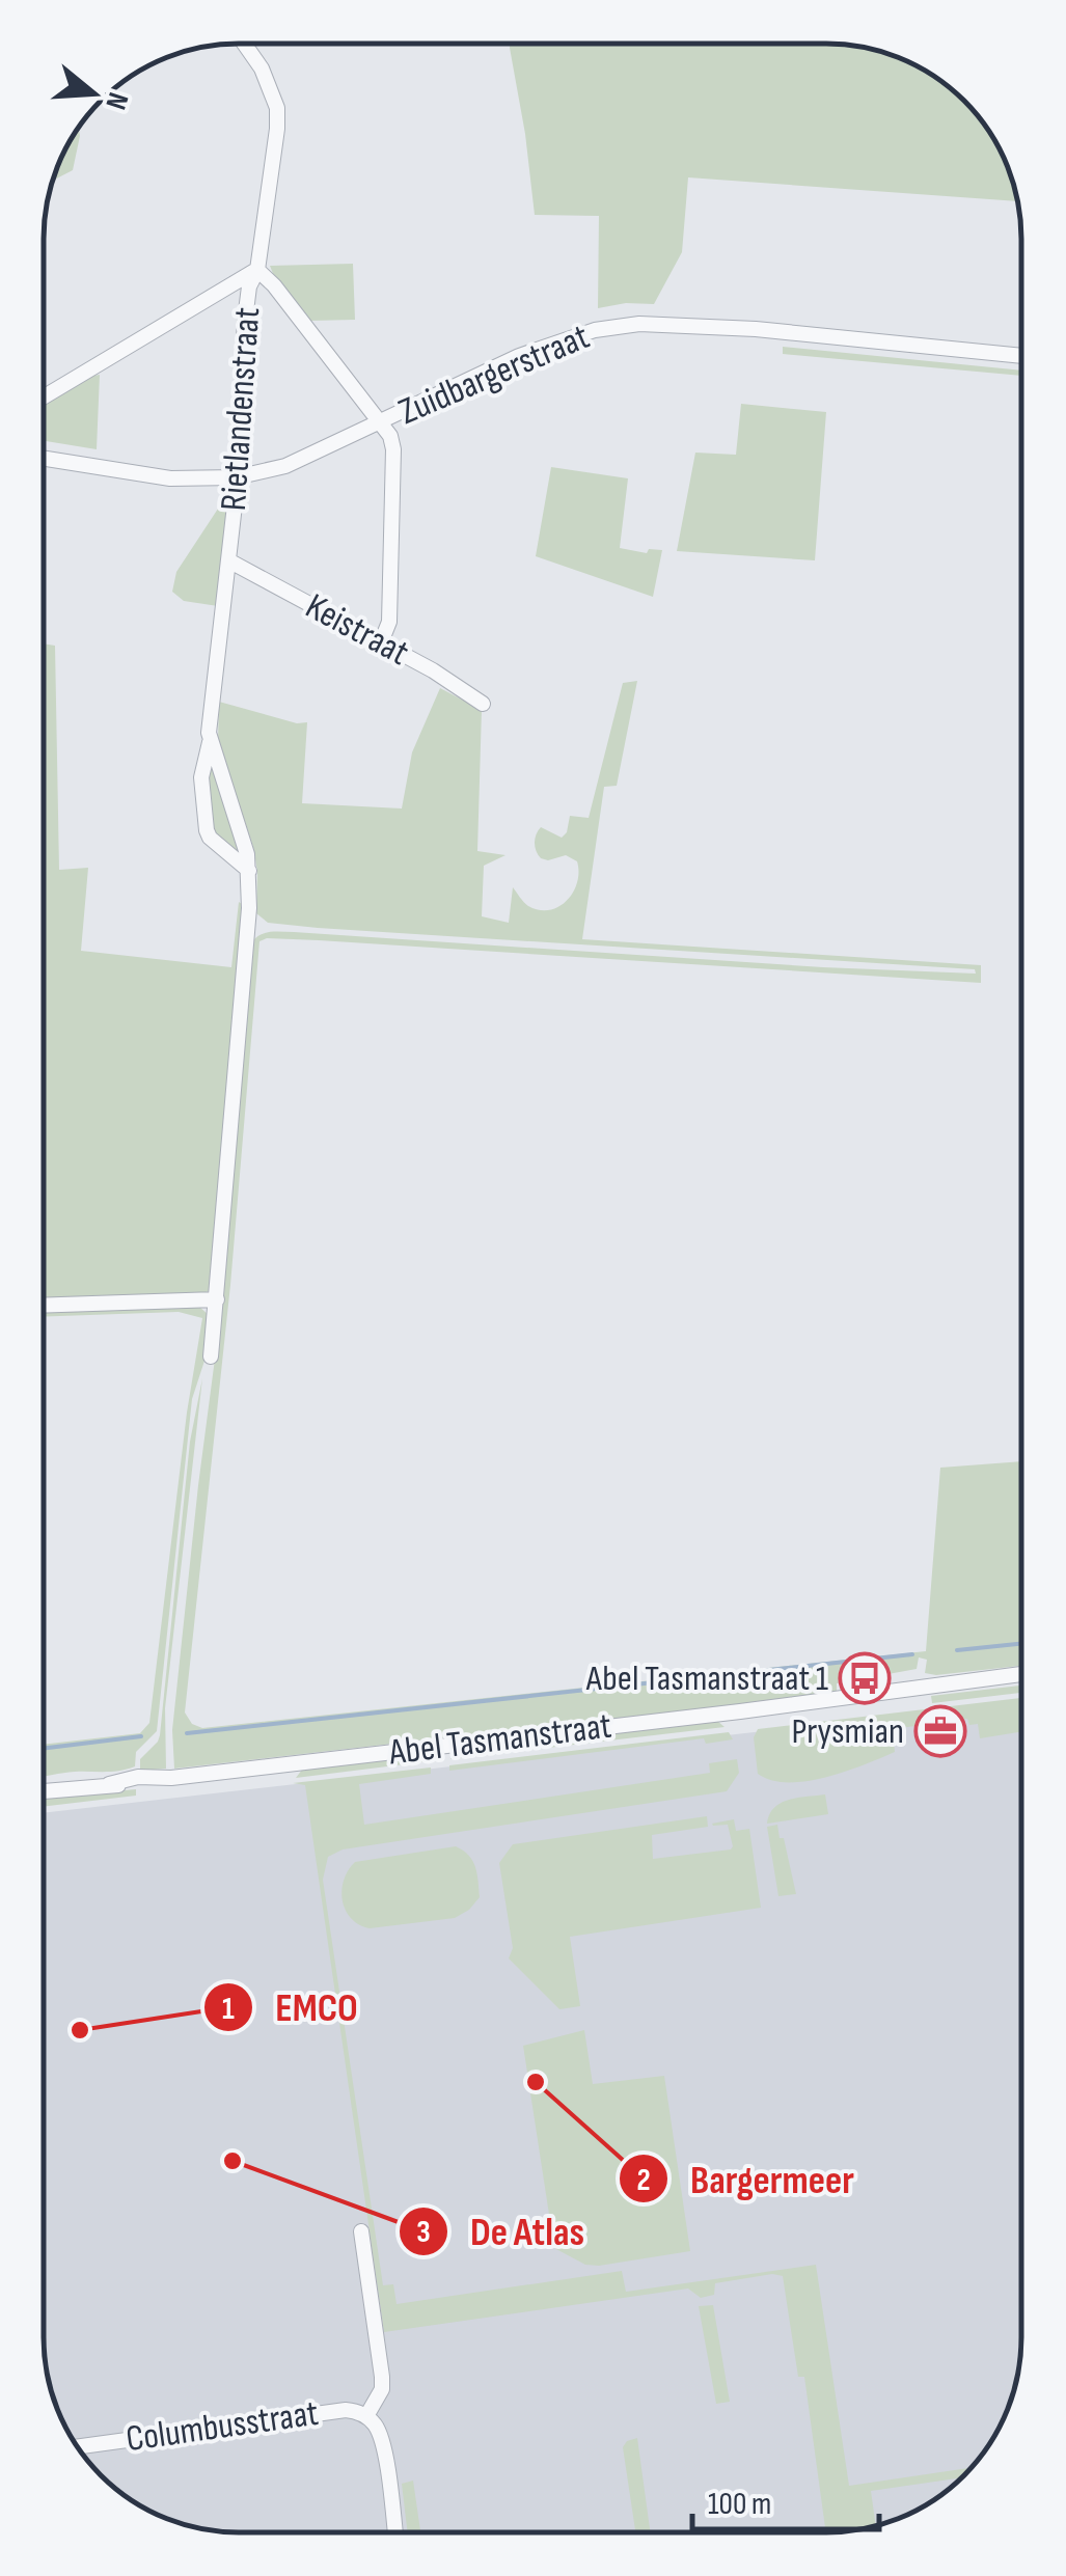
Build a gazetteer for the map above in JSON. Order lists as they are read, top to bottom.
{
  "streets": {
    "street": [
      "Zuidbargerstraat",
      "Rietlandenstraat",
      "Keistraat",
      "Abel Tasmanstraat",
      "Columbusstraat"
    ]
  },
  "crossings": [
    ["Zuidbargerstraat", "Rietlandenstraat"],
    ["Rietlandenstraat", "Keistraat"]
  ],
  "places": {
    "bus stop": ["Abel Tasmanstraat 1"],
    "office": ["Prysmian"],
    "other": ["EMCO", "Bargermeer", "De Atlas"]
  },
  "scale_bar": "100 m",
  "north": "right"
}
